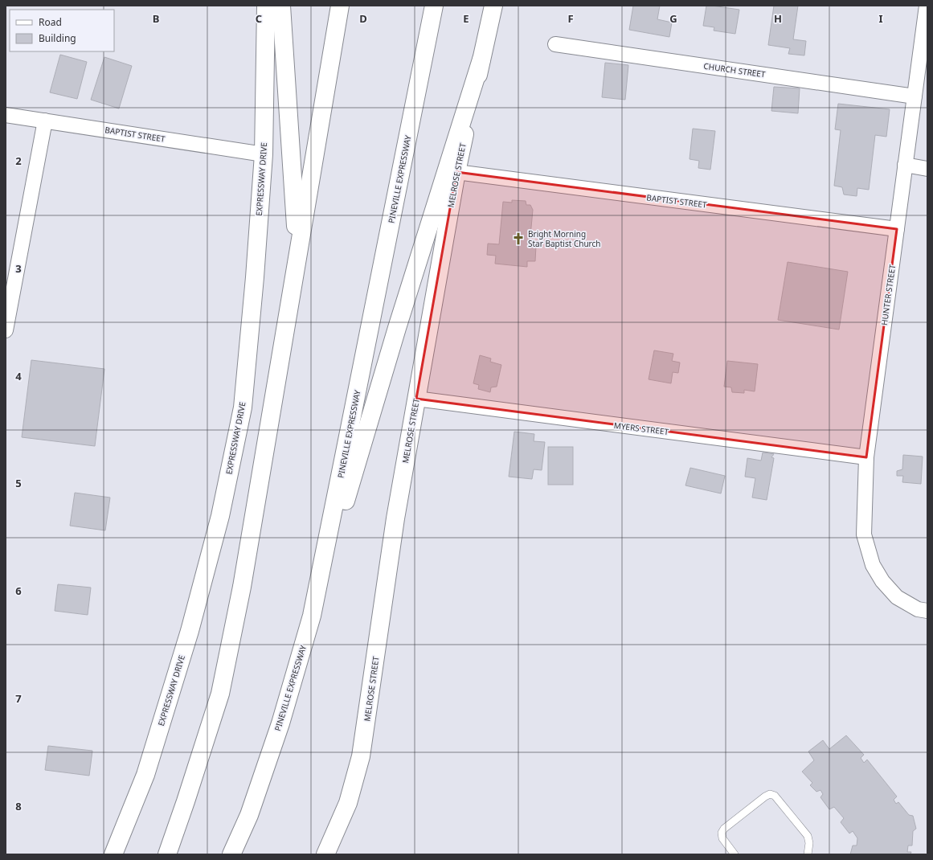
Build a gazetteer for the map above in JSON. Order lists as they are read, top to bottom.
{
  "streets": {
    "main road": ["MELROSE STREET", "EXPRESSWAY DRIVE", "PINEVILLE EXPRESSWAY"],
    "street": [
      "CHURCH STREET",
      "BAPTIST STREET",
      "HUNTER STREET",
      "MYERS STREET"
    ]
  },
  "crossings": [
    ["CHURCH STREET", "HUNTER STREET"],
    ["BAPTIST STREET", "MELROSE STREET"],
    ["BAPTIST STREET", "EXPRESSWAY DRIVE"],
    ["BAPTIST STREET", "HUNTER STREET"],
    ["MELROSE STREET", "MYERS STREET"],
    ["HUNTER STREET", "MYERS STREET"]
  ],
  "places": {
    "church": ["Bright Morning Star Baptist Church"]
  },
  "legend": ["Road", "Building"],
  "grid": {
    "columns": [
      "B",
      "C",
      "D",
      "E",
      "F",
      "G",
      "H",
      "I"
    ],
    "rows": [
      "2",
      "3",
      "4",
      "5",
      "6",
      "7",
      "8"
    ]
  }
}
